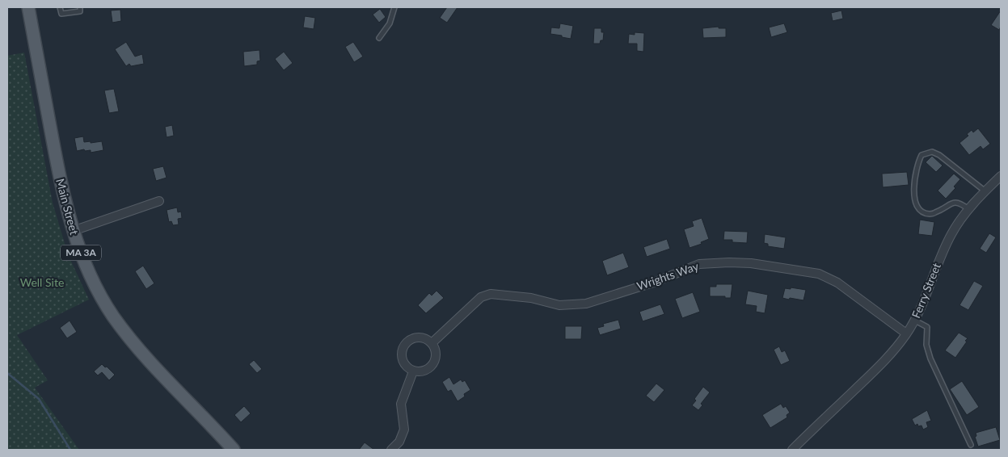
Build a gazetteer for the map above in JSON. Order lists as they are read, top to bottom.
{
  "streets": {
    "main road": ["Main Street", "MA 3A"],
    "street": ["Wrights Way", "Ferry Street"]
  },
  "crossings": [
    ["Wrights Way", "Ferry Street"]
  ],
  "parks": ["Well Site"]
}
